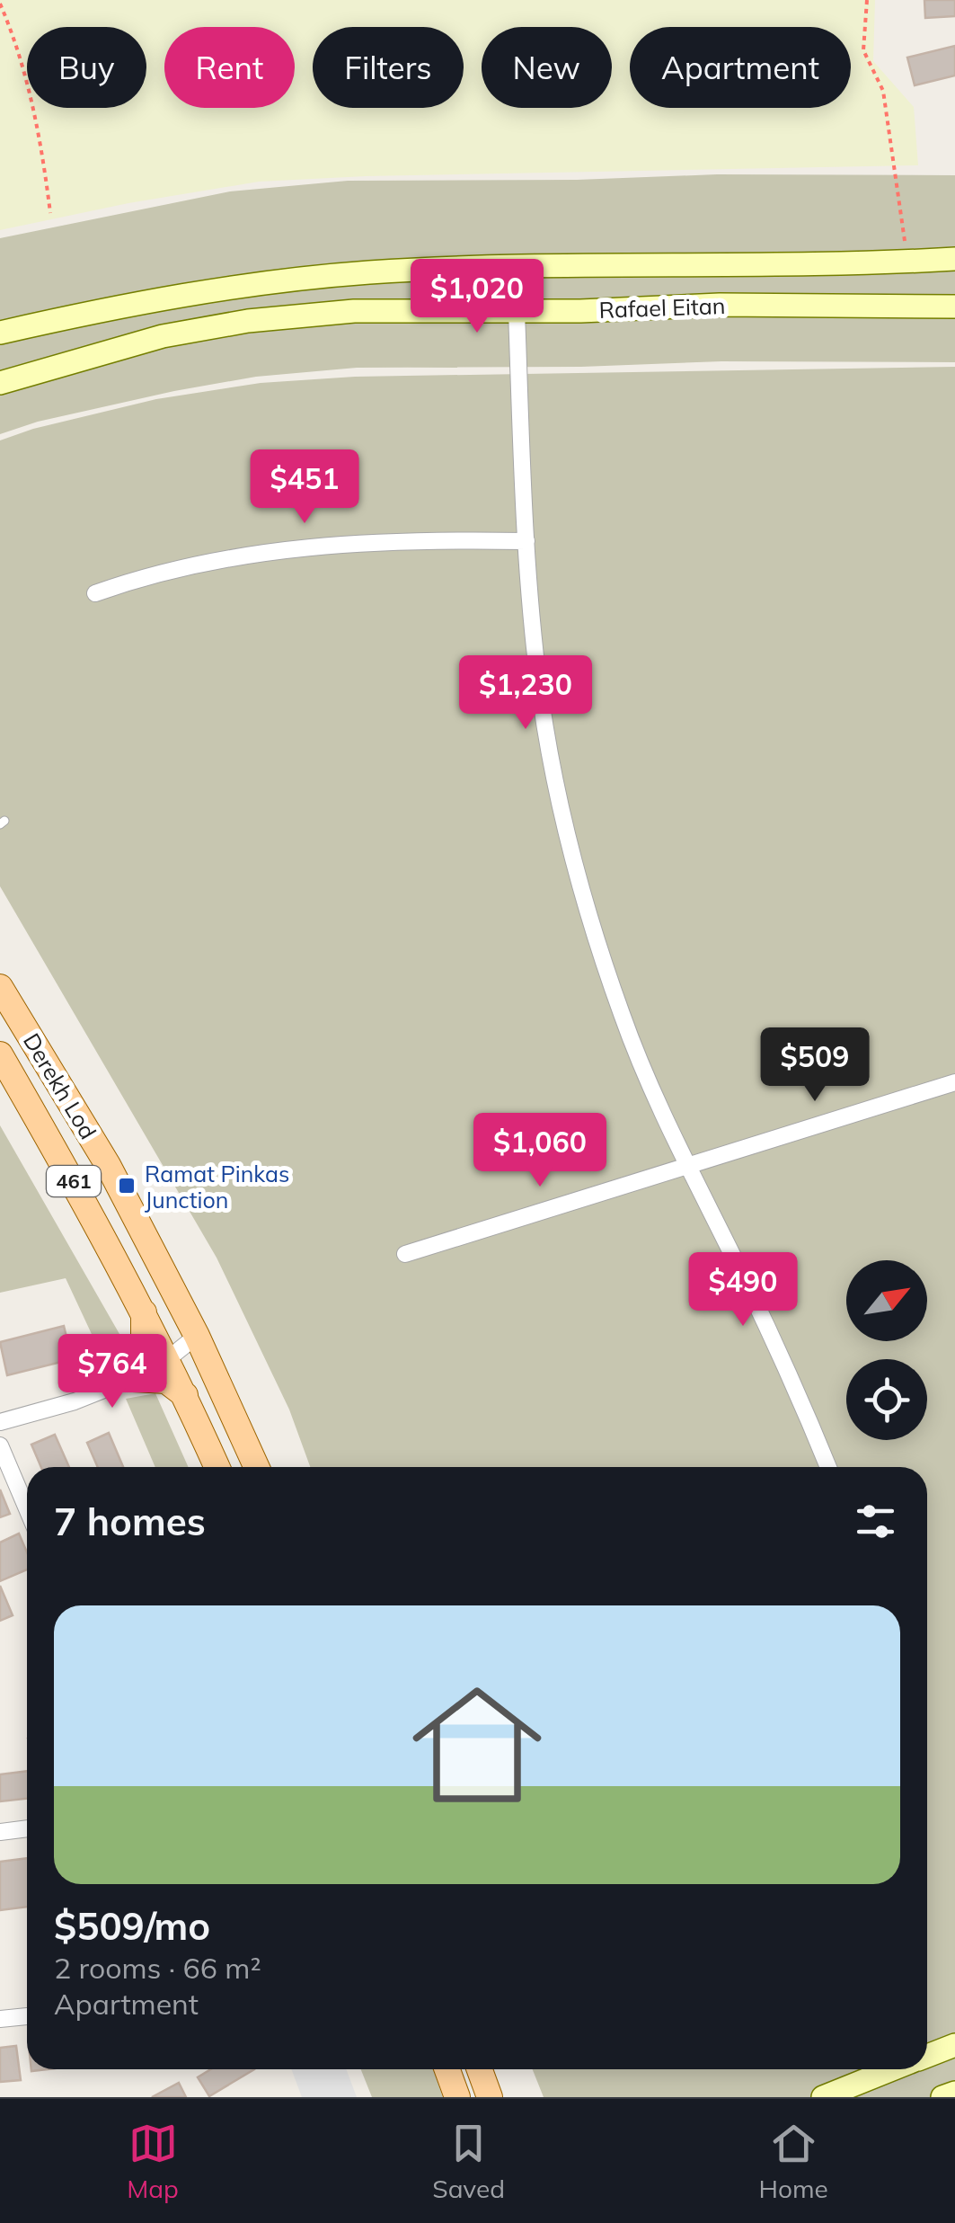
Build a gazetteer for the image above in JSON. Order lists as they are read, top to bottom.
{
  "streets": {
    "main road": ["Rafael Eitan", "Derekh Lod", "461"]
  },
  "places": {
    "transit": ["Ramat Pinkas Junction"]
  },
  "north": "top right",
  "page": {
    "chip": [
      "Buy",
      "Rent",
      "Filters",
      "New",
      "Apartment"
    ],
    "price": [
      "$1,020",
      "$451",
      "$1,230",
      "$509",
      "$1,060",
      "$490",
      "$764"
    ],
    "heading": "7 homes",
    "list": [
      {
        "name": "$509/mo",
        "note": "2 rooms · 66 m² · Apartment"
      }
    ],
    "tabs": ["Map", "Saved", "Home"]
  }
}
